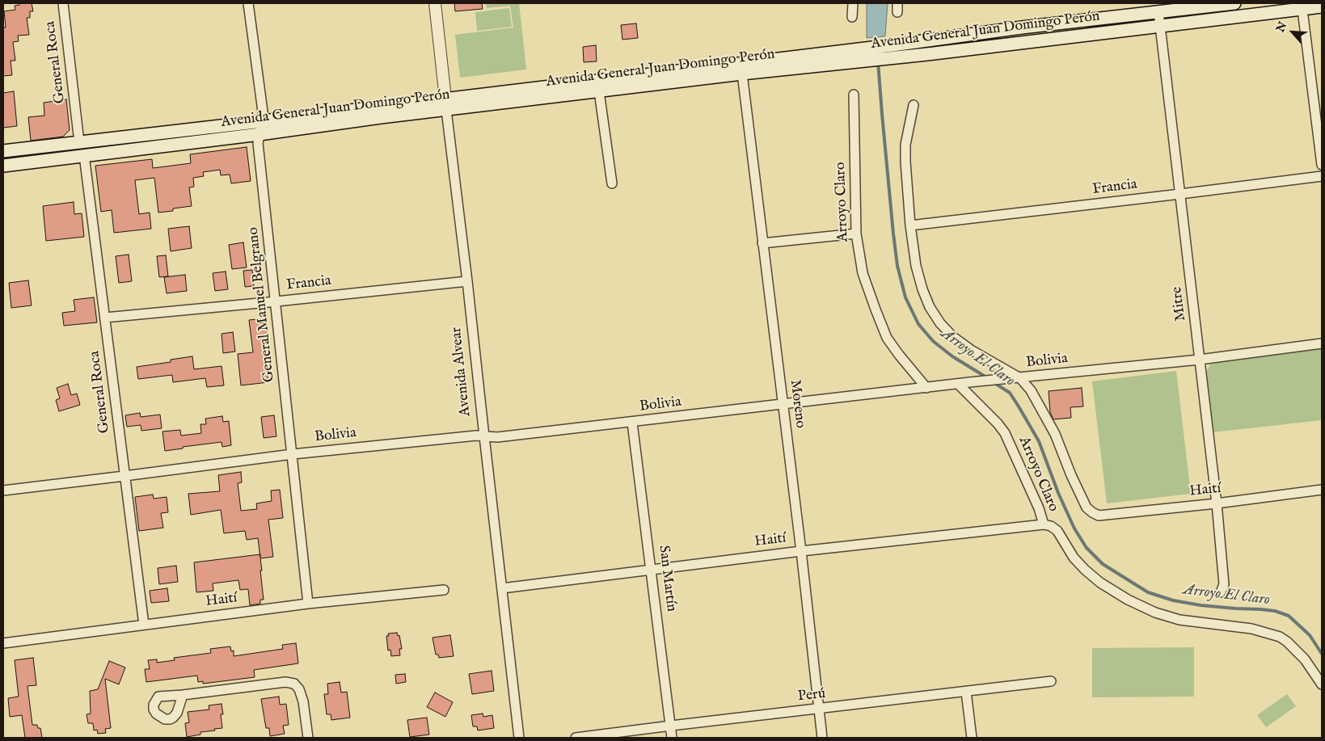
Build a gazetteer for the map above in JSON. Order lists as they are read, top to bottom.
{
  "streets": {
    "main road": ["Avenida General Juan Domingo Perón"],
    "street": [
      "General Roca",
      "Francia",
      "Arroyo Claro",
      "Mitre",
      "General Manuel Belgrano",
      "Bolivia",
      "Avenida Alvear",
      "Moreno",
      "Haití",
      "San Martín",
      "Perú"
    ]
  },
  "crossings": [
    ["Avenida General Juan Domingo Perón", "General Roca"],
    ["Avenida General Juan Domingo Perón", "Mitre"],
    ["Avenida General Juan Domingo Perón", "General Manuel Belgrano"],
    ["Avenida General Juan Domingo Perón", "Avenida Alvear"],
    ["Avenida General Juan Domingo Perón", "Moreno"],
    ["General Roca", "Francia"],
    ["General Roca", "Bolivia"],
    ["General Roca", "Haití"],
    ["Francia", "Mitre"],
    ["Francia", "General Manuel Belgrano"],
    ["Francia", "Avenida Alvear"],
    ["Arroyo Claro", "Bolivia"],
    ["Arroyo Claro", "Haití"],
    ["Mitre", "Bolivia"],
    ["Mitre", "Haití"],
    ["General Manuel Belgrano", "Bolivia"],
    ["General Manuel Belgrano", "Haití"],
    ["Bolivia", "Avenida Alvear"],
    ["Bolivia", "Moreno"],
    ["Bolivia", "Haití"],
    ["Bolivia", "San Martín"],
    ["Avenida Alvear", "Haití"],
    ["Moreno", "Haití"],
    ["Moreno", "Perú"],
    ["Haití", "San Martín"],
    ["San Martín", "Perú"]
  ],
  "water": ["Arroyo El Claro"],
  "north": "top left"
}
